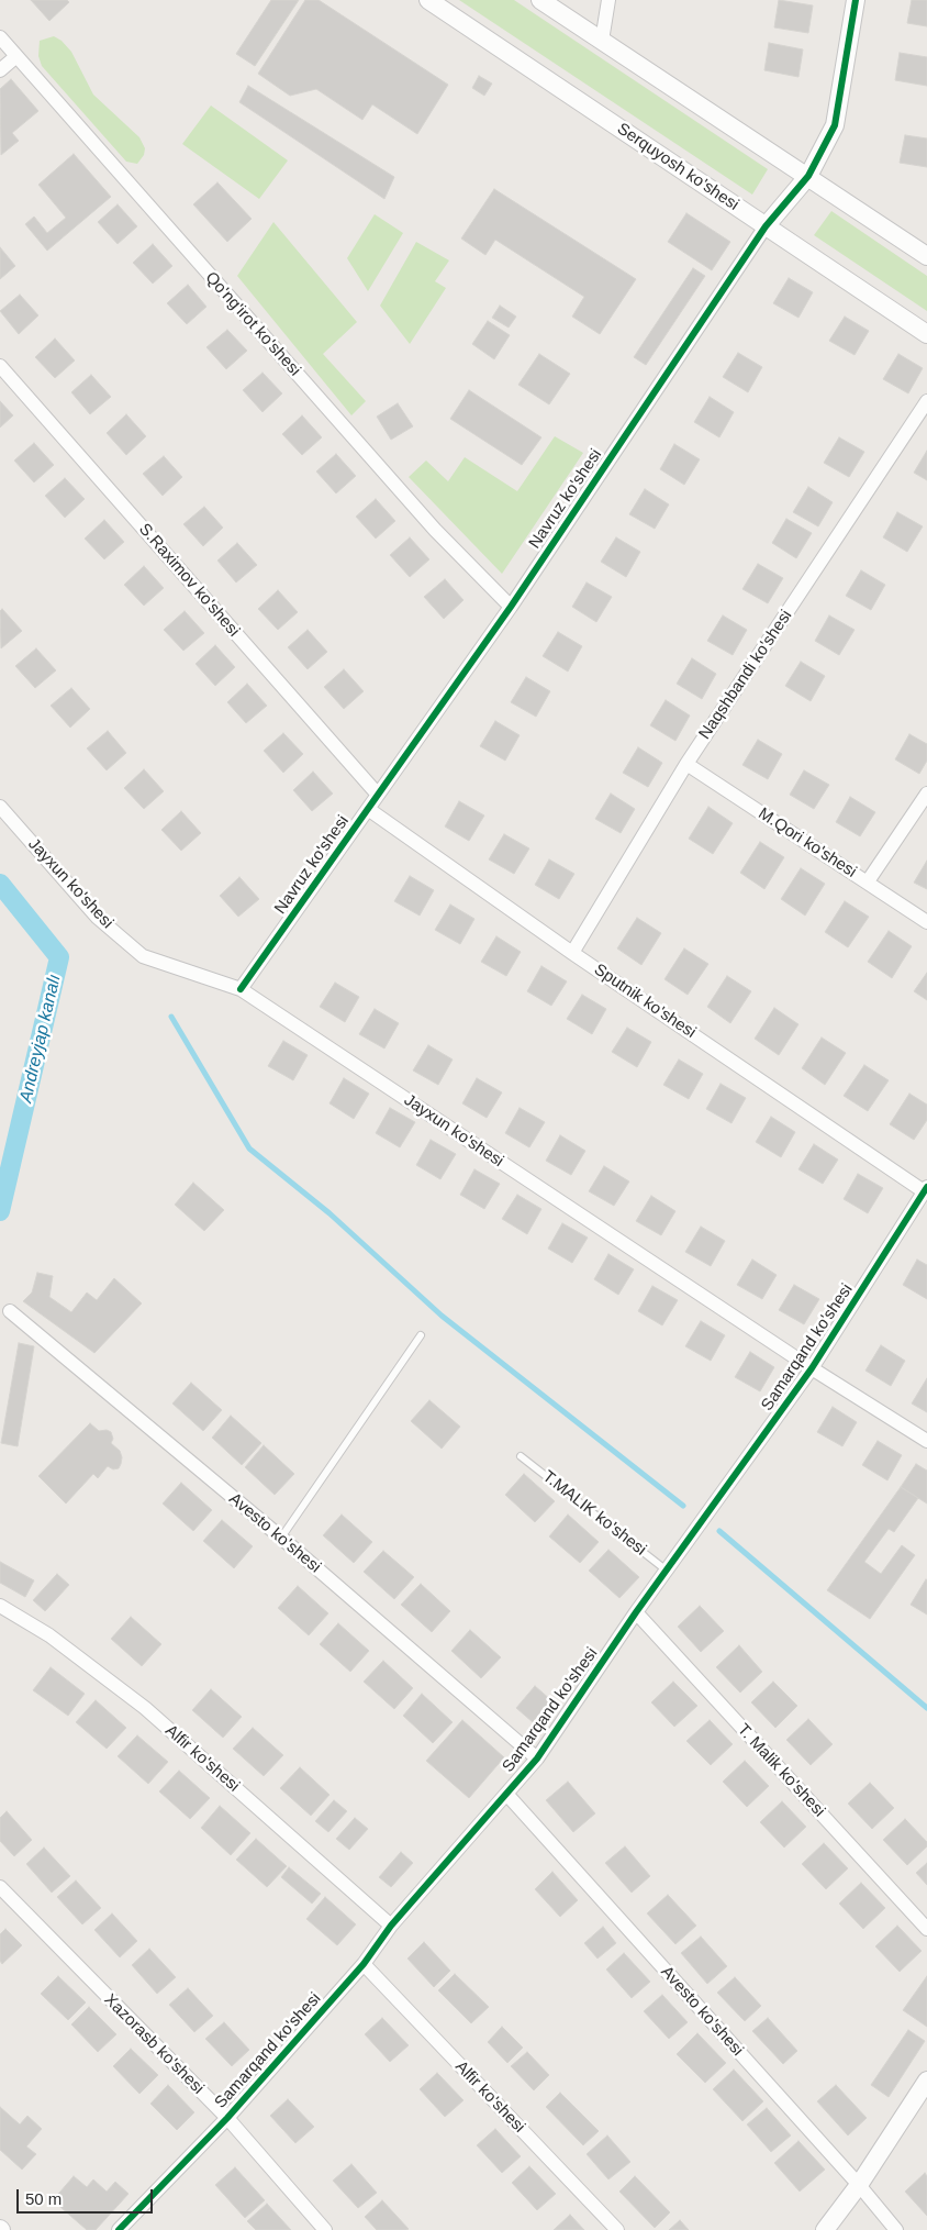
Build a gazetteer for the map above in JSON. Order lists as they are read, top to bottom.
{
  "streets": {
    "street": [
      "Serquyosh ko'shesi",
      "Qo'ng'irot ko'shesi",
      "Navruz ko'shesi",
      "S.Raximov ko'shesi",
      "Naqshbandi ko'shesi",
      "M.Qori ko'shesi",
      "Jayxun ko'shesi",
      "Sputnik ko'shesi",
      "Samarqand ko'shesi",
      "Avesto ko'shesi",
      "Alfir ko'shesi",
      "T. Malik ko'shesi",
      "Xazorasb ko'shesi"
    ],
    "lane": ["T.MALIK ko'shesi"]
  },
  "crossings": [
    ["Serquyosh ko'shesi", "Navruz ko'shesi"],
    ["Qo'ng'irot ko'shesi", "Navruz ko'shesi"],
    ["Navruz ko'shesi", "S.Raximov ko'shesi"],
    ["Navruz ko'shesi", "Jayxun ko'shesi"],
    ["Navruz ko'shesi", "Sputnik ko'shesi"],
    ["Naqshbandi ko'shesi", "M.Qori ko'shesi"],
    ["Naqshbandi ko'shesi", "Sputnik ko'shesi"],
    ["Jayxun ko'shesi", "Samarqand ko'shesi"],
    ["Sputnik ko'shesi", "Samarqand ko'shesi"],
    ["Samarqand ko'shesi", "T.MALIK ko'shesi"],
    ["Samarqand ko'shesi", "Avesto ko'shesi"],
    ["Samarqand ko'shesi", "Alfir ko'shesi"],
    ["Samarqand ko'shesi", "T. Malik ko'shesi"],
    ["Samarqand ko'shesi", "Xazorasb ko'shesi"]
  ],
  "water": ["Andreyjap kanalı"],
  "scale_bar": "50 m"
}
